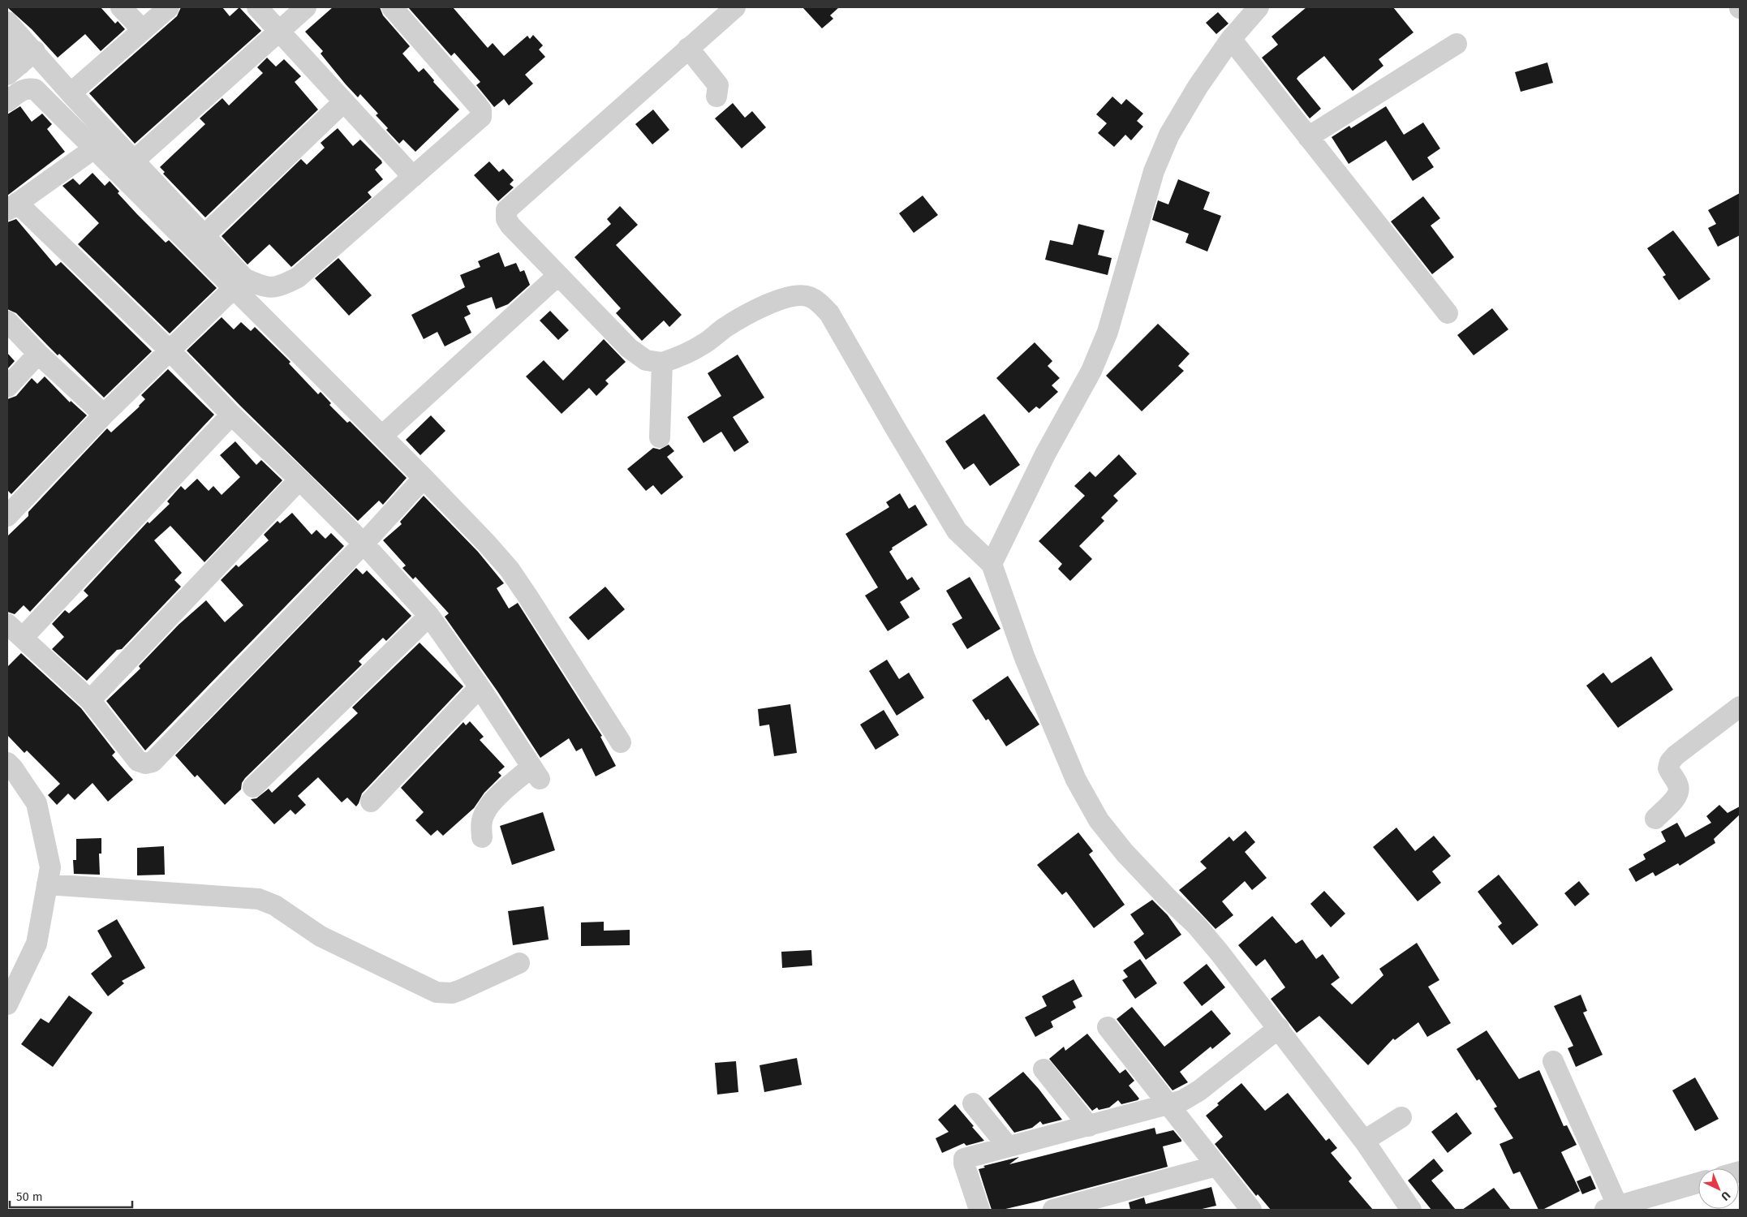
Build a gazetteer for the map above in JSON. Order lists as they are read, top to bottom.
{
  "scale_bar": "50 m",
  "north": "bottom right"
}
